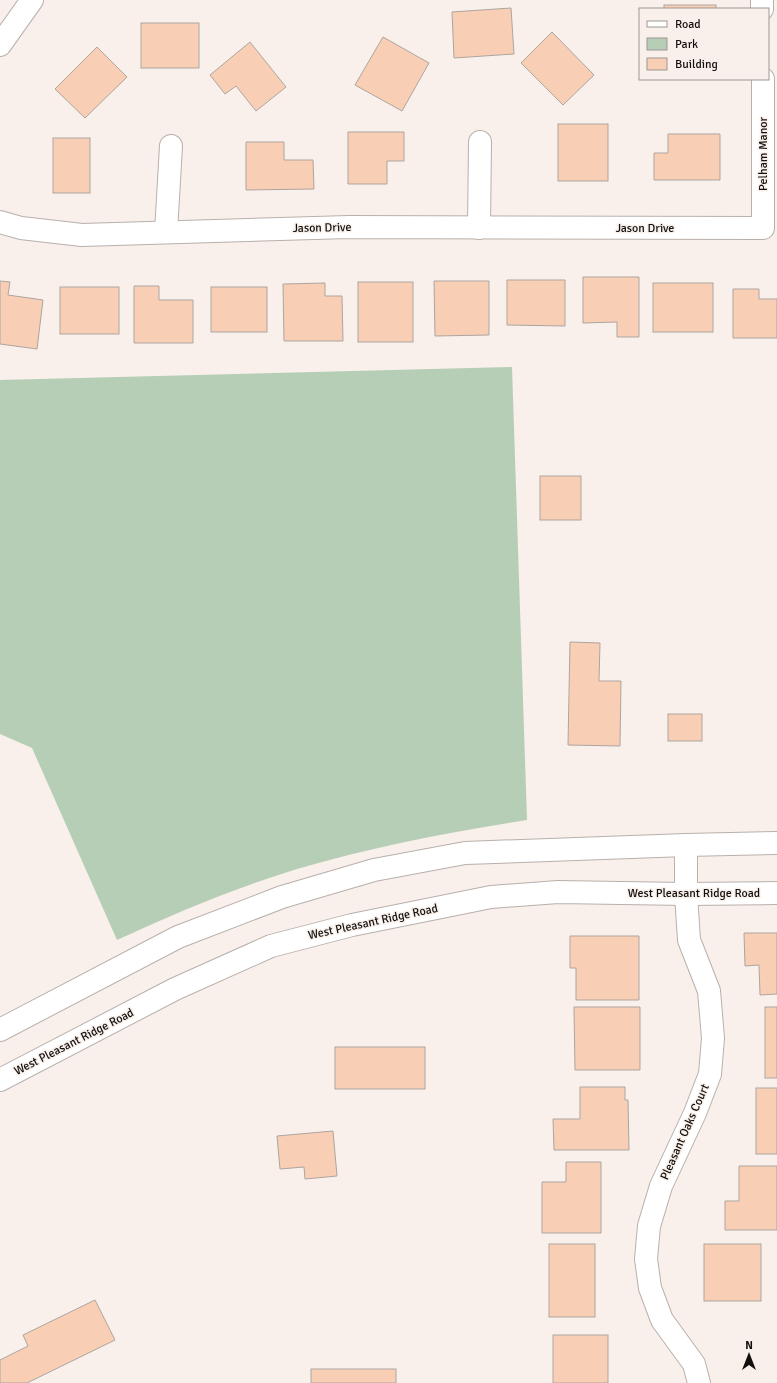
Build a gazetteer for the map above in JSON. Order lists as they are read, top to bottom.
{
  "streets": {
    "street": [
      "Pelham Manor",
      "Jason Drive",
      "West Pleasant Ridge Road",
      "Pleasant Oaks Court"
    ]
  },
  "crossings": [
    ["Pelham Manor", "Jason Drive"],
    ["West Pleasant Ridge Road", "Pleasant Oaks Court"]
  ],
  "legend": ["Road", "Park", "Building"],
  "north": "top"
}
